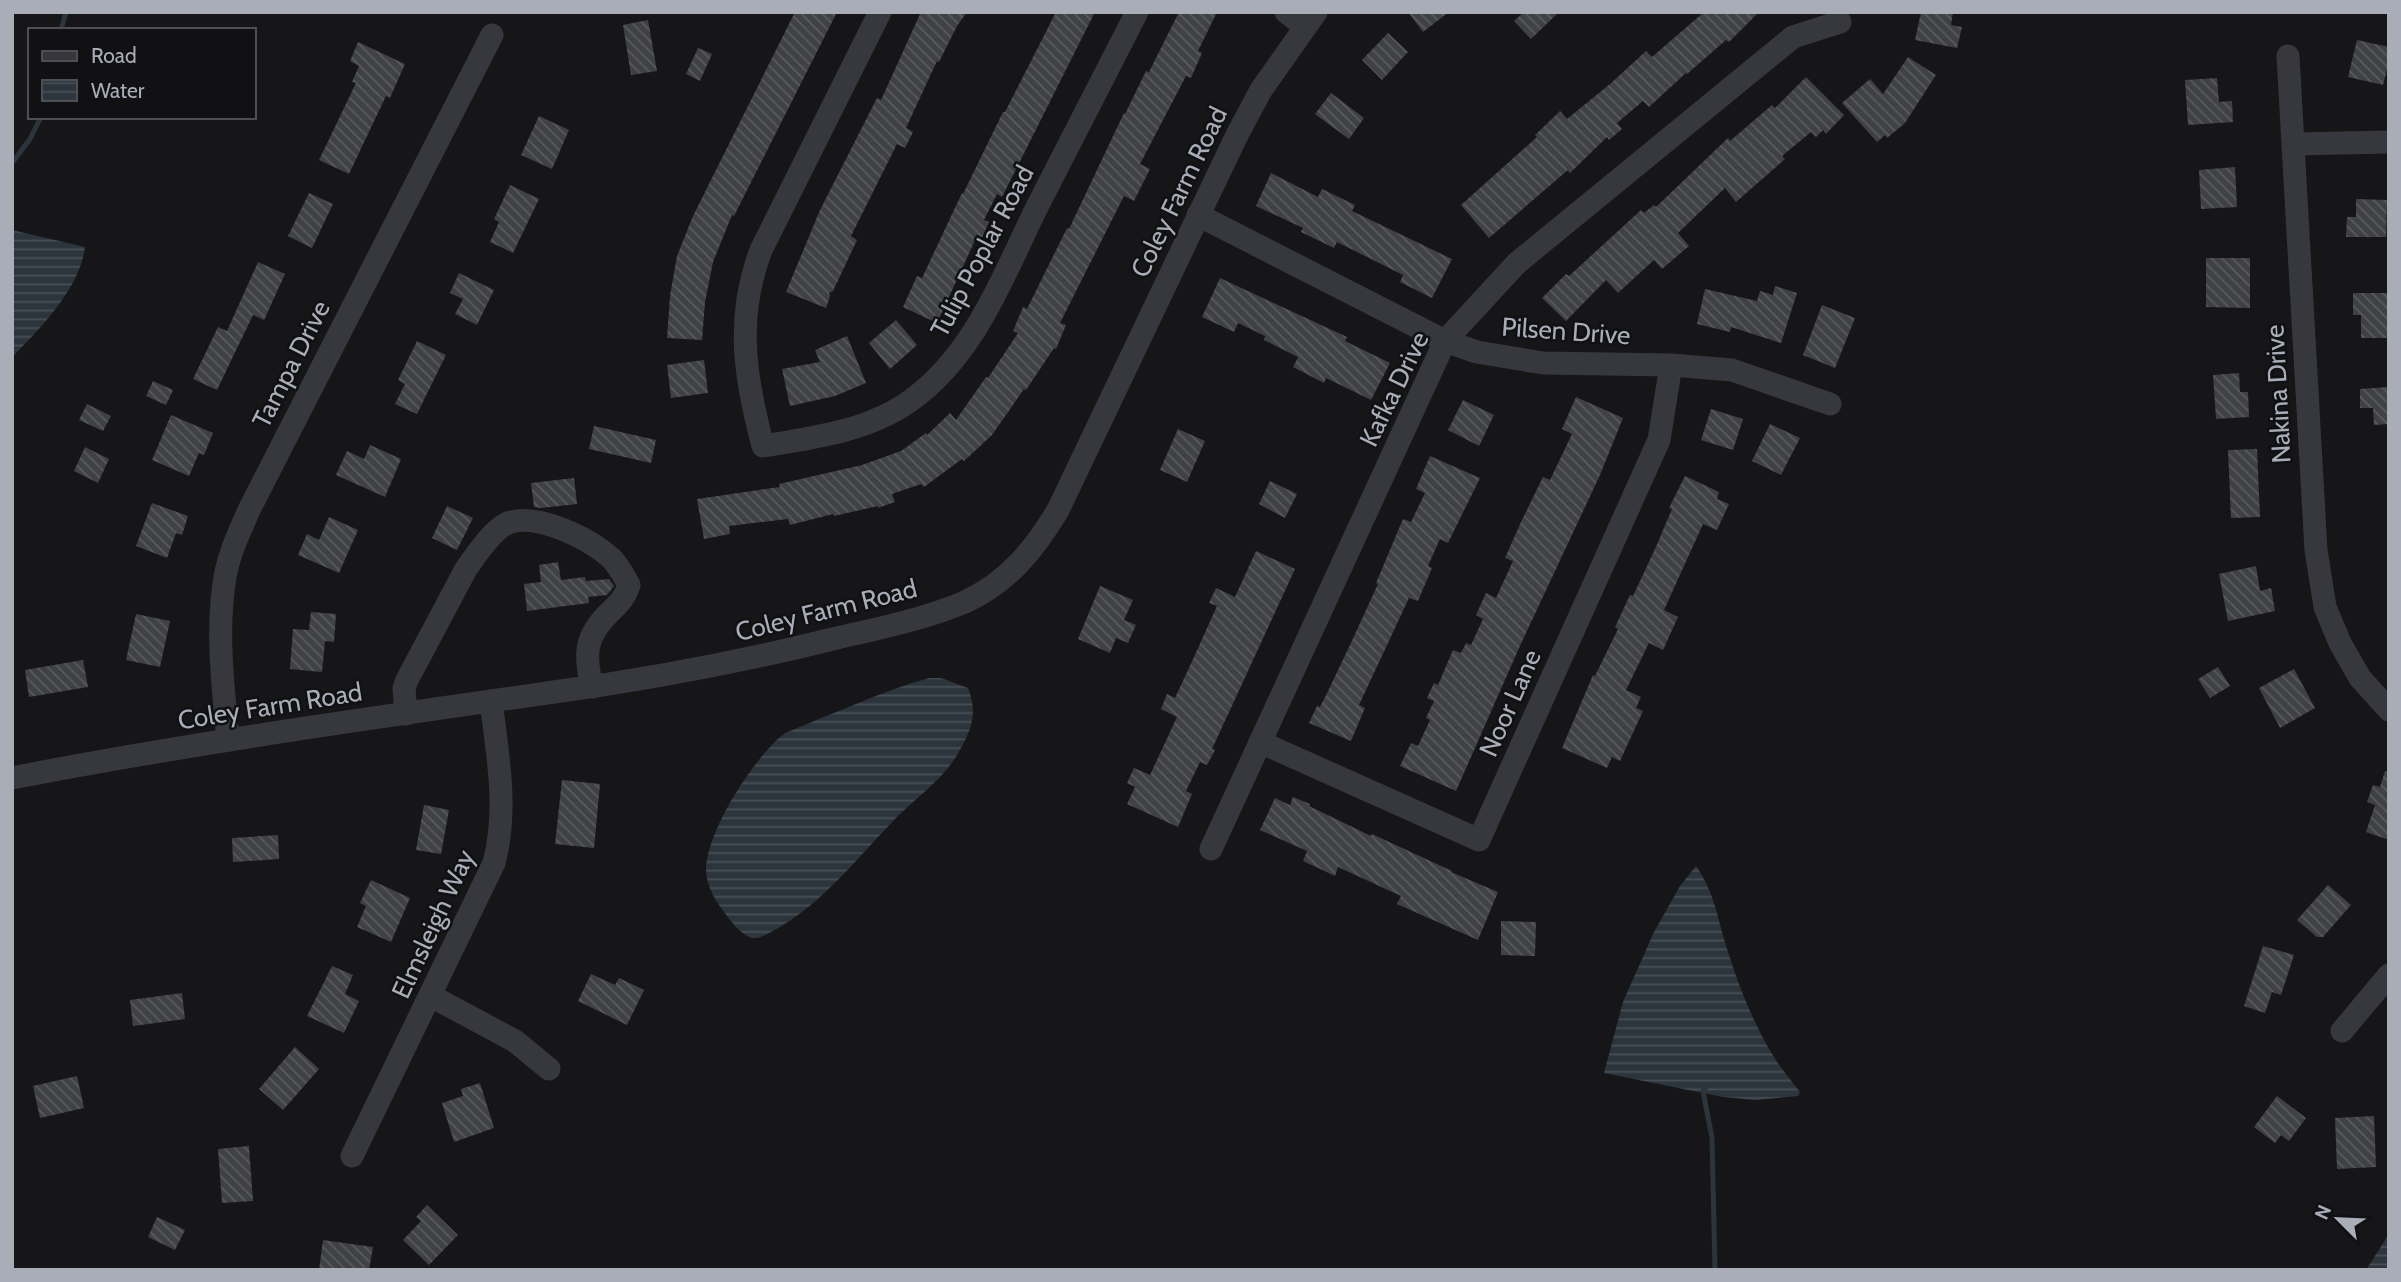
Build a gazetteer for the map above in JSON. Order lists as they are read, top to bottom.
{
  "streets": {
    "street": [
      "Coley Farm Road",
      "Tulip Poplar Road",
      "Pilsen Drive",
      "Tampa Drive",
      "Kafka Drive",
      "Nakina Drive",
      "Noor Lane",
      "Elmsleigh Way"
    ]
  },
  "crossings": [
    ["Coley Farm Road", "Pilsen Drive"],
    ["Coley Farm Road", "Tampa Drive"],
    ["Coley Farm Road", "Elmsleigh Way"],
    ["Pilsen Drive", "Kafka Drive"],
    ["Pilsen Drive", "Noor Lane"],
    ["Kafka Drive", "Noor Lane"]
  ],
  "legend": ["Road", "Water"],
  "north": "top left"
}
